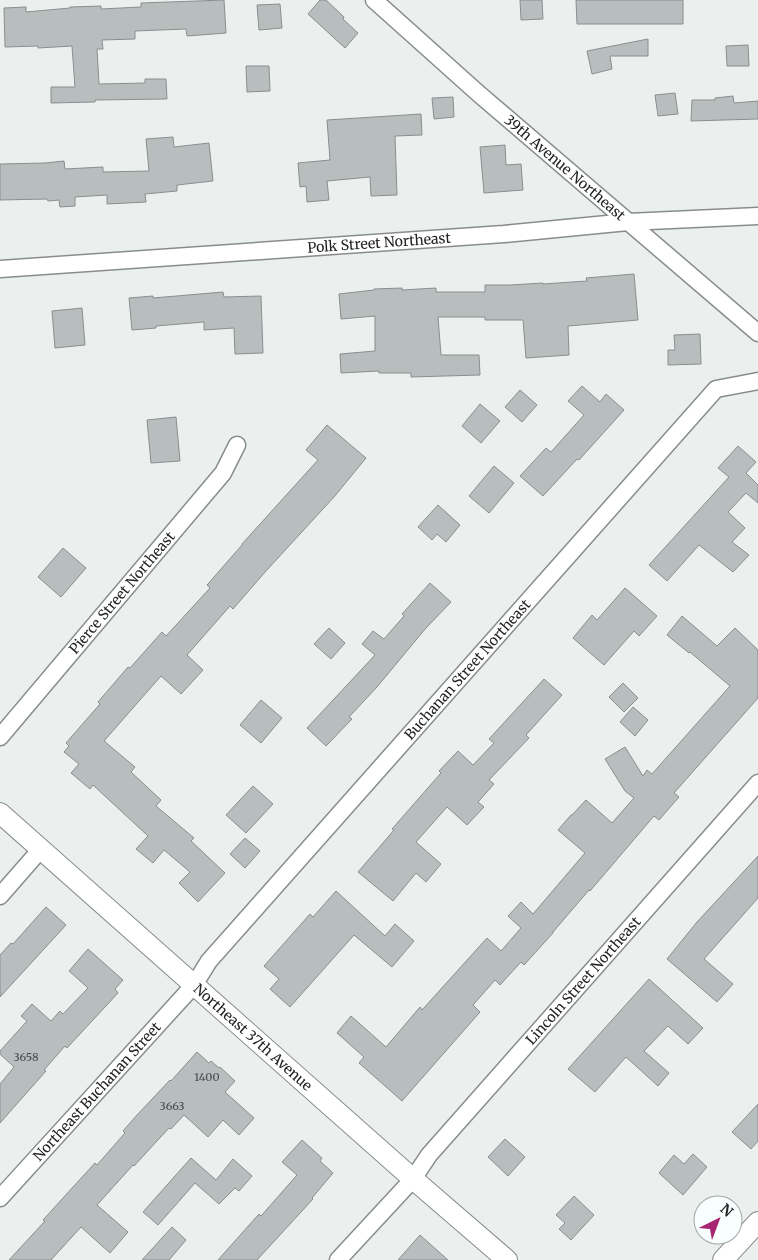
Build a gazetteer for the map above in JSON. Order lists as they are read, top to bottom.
{
  "streets": {
    "street": [
      "39th Avenue Northeast",
      "Polk Street Northeast",
      "Pierce Street Northeast",
      "Buchanan Street Northeast",
      "Lincoln Street Northeast",
      "Northeast 37th Avenue",
      "Northeast Buchanan Street"
    ]
  },
  "crossings": [
    ["39th Avenue Northeast", "Polk Street Northeast"],
    ["Buchanan Street Northeast", "Northeast 37th Avenue"],
    ["Buchanan Street Northeast", "Northeast Buchanan Street"],
    ["Lincoln Street Northeast", "Northeast 37th Avenue"],
    ["Northeast 37th Avenue", "Northeast Buchanan Street"]
  ],
  "house_numbers": ["3658", "1400", "3663"],
  "north": "top right"
}
